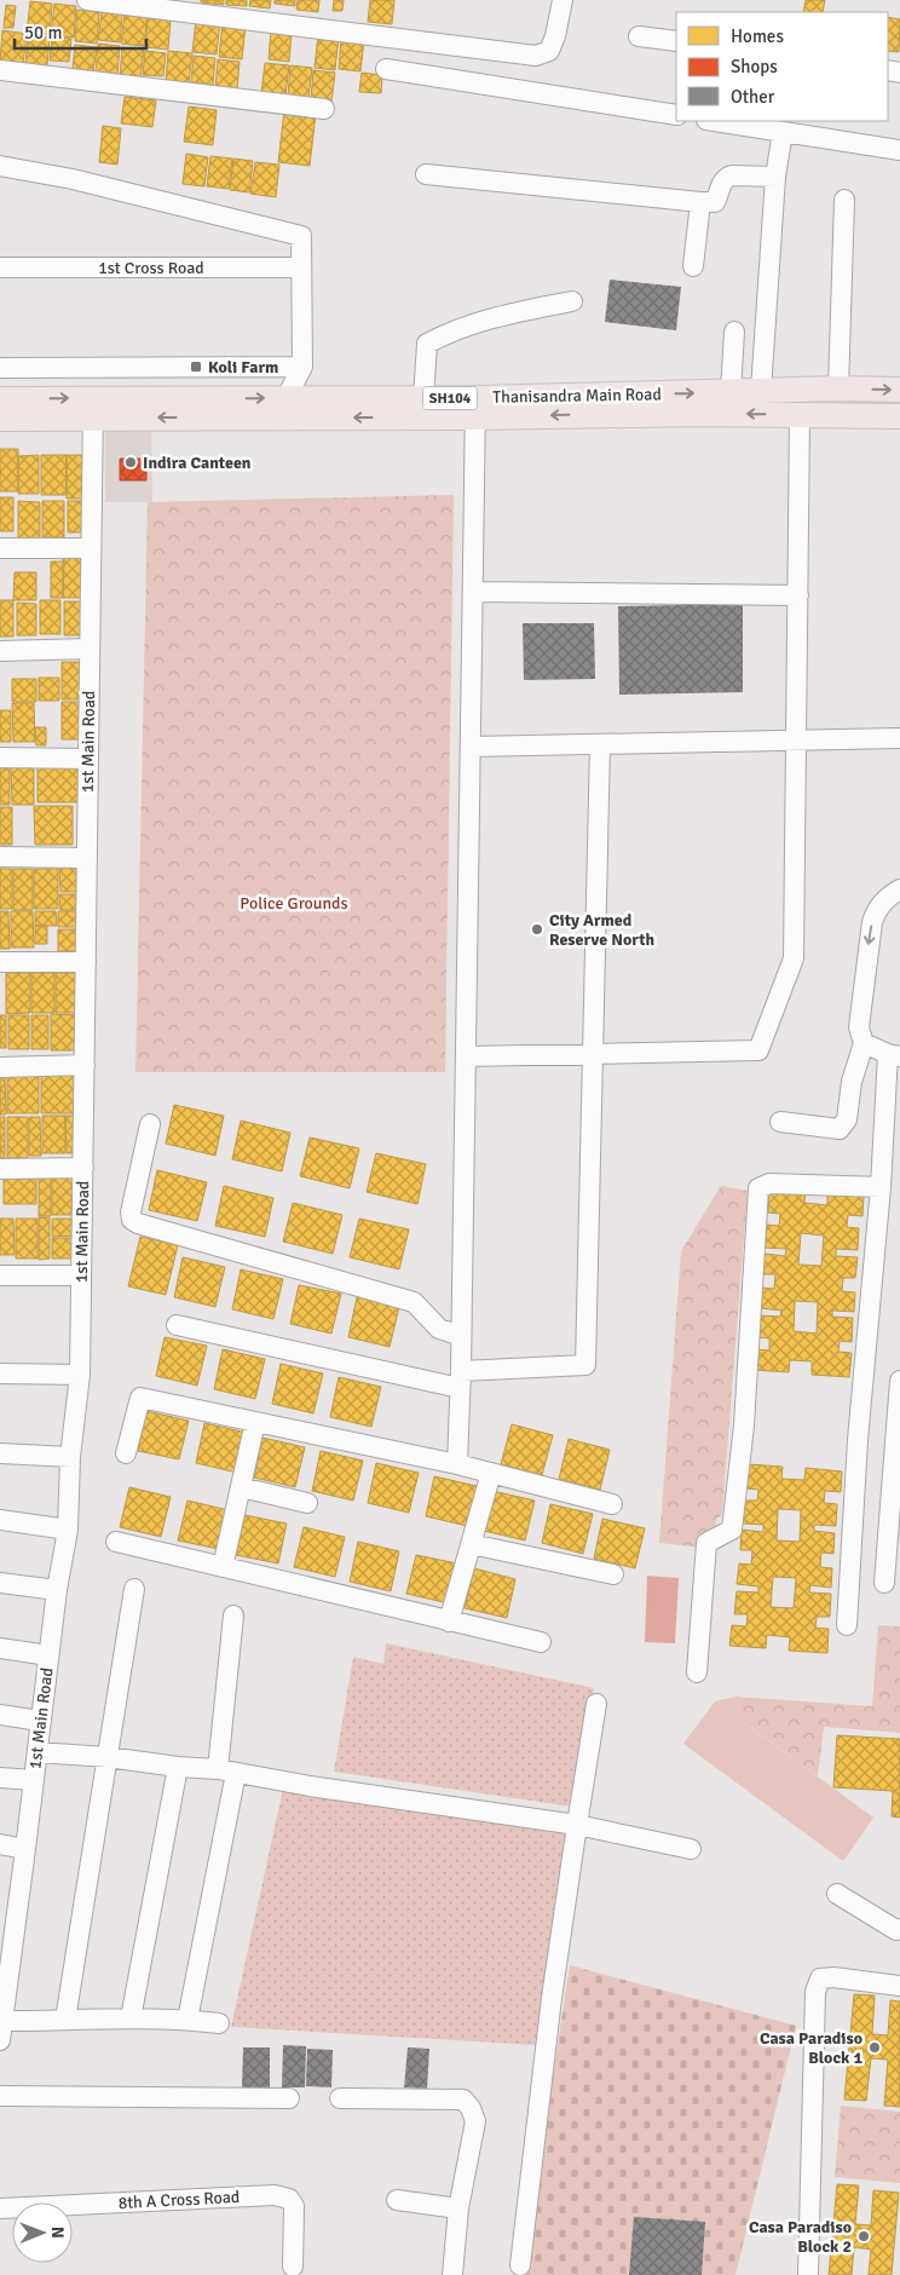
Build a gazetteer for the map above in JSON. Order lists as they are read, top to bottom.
{
  "streets": {
    "main road": ["Thanisandra Main Road", "SH104"],
    "street": ["1st Cross Road", "1st Main Road", "8th A Cross Road"]
  },
  "crossings": [
    ["Thanisandra Main Road", "1st Main Road"]
  ],
  "parks": ["Police Grounds"],
  "places": {
    "transit": ["Koli Farm"],
    "other": [
      "Indira Canteen",
      "City Armed Reserve North",
      "Casa Paradiso Block 1",
      "Casa Paradiso Block 2"
    ]
  },
  "legend": ["Homes", "Shops", "Other"],
  "scale_bar": "50 m",
  "north": "right"
}
